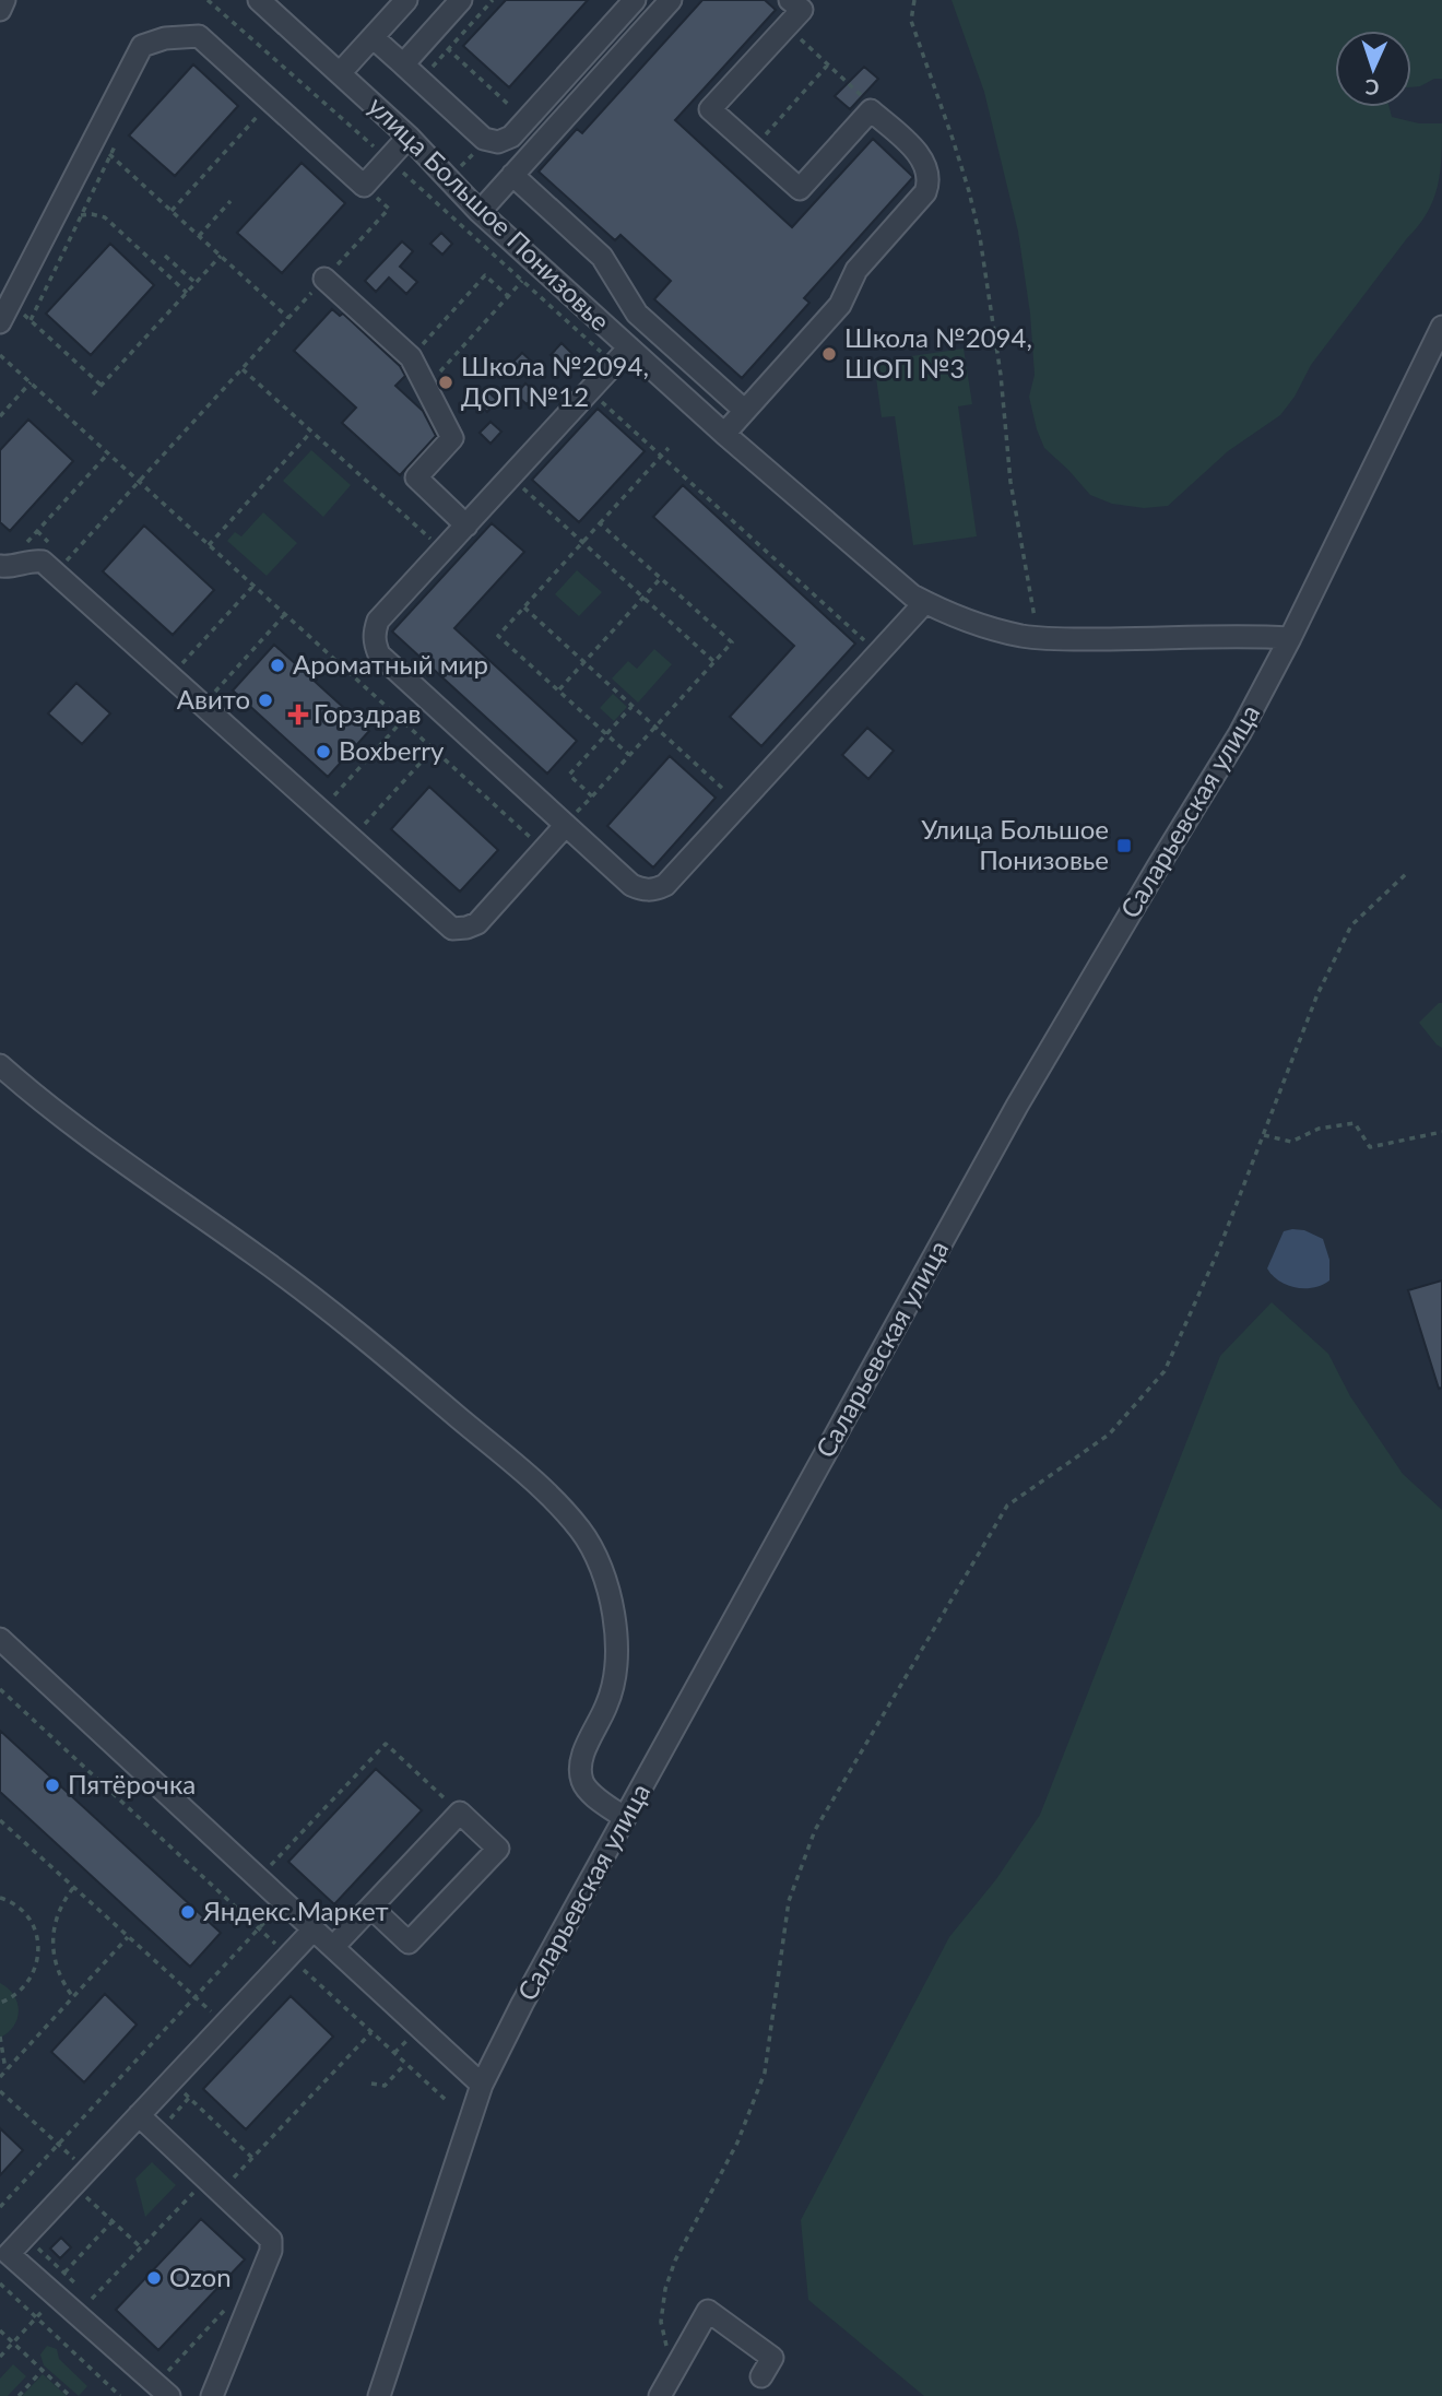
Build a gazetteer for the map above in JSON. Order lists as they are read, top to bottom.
{
  "streets": {
    "street": ["улица Большое Понизовье", "Саларьевская улица"]
  },
  "crossings": [
    ["улица Большое Понизовье", "Саларьевская улица"]
  ],
  "places": {
    "other": [
      "Школа №2094, ШОП №3",
      "Школа №2094, ДОП №12",
      "Ароматный мир",
      "Авито",
      "Boxberry",
      "Пятёрочка",
      "Яндекс.Маркет",
      "Ozon"
    ],
    "health": ["Горздрав"],
    "transit": ["Улица Большое Понизовье"]
  },
  "north": "bottom"
}
